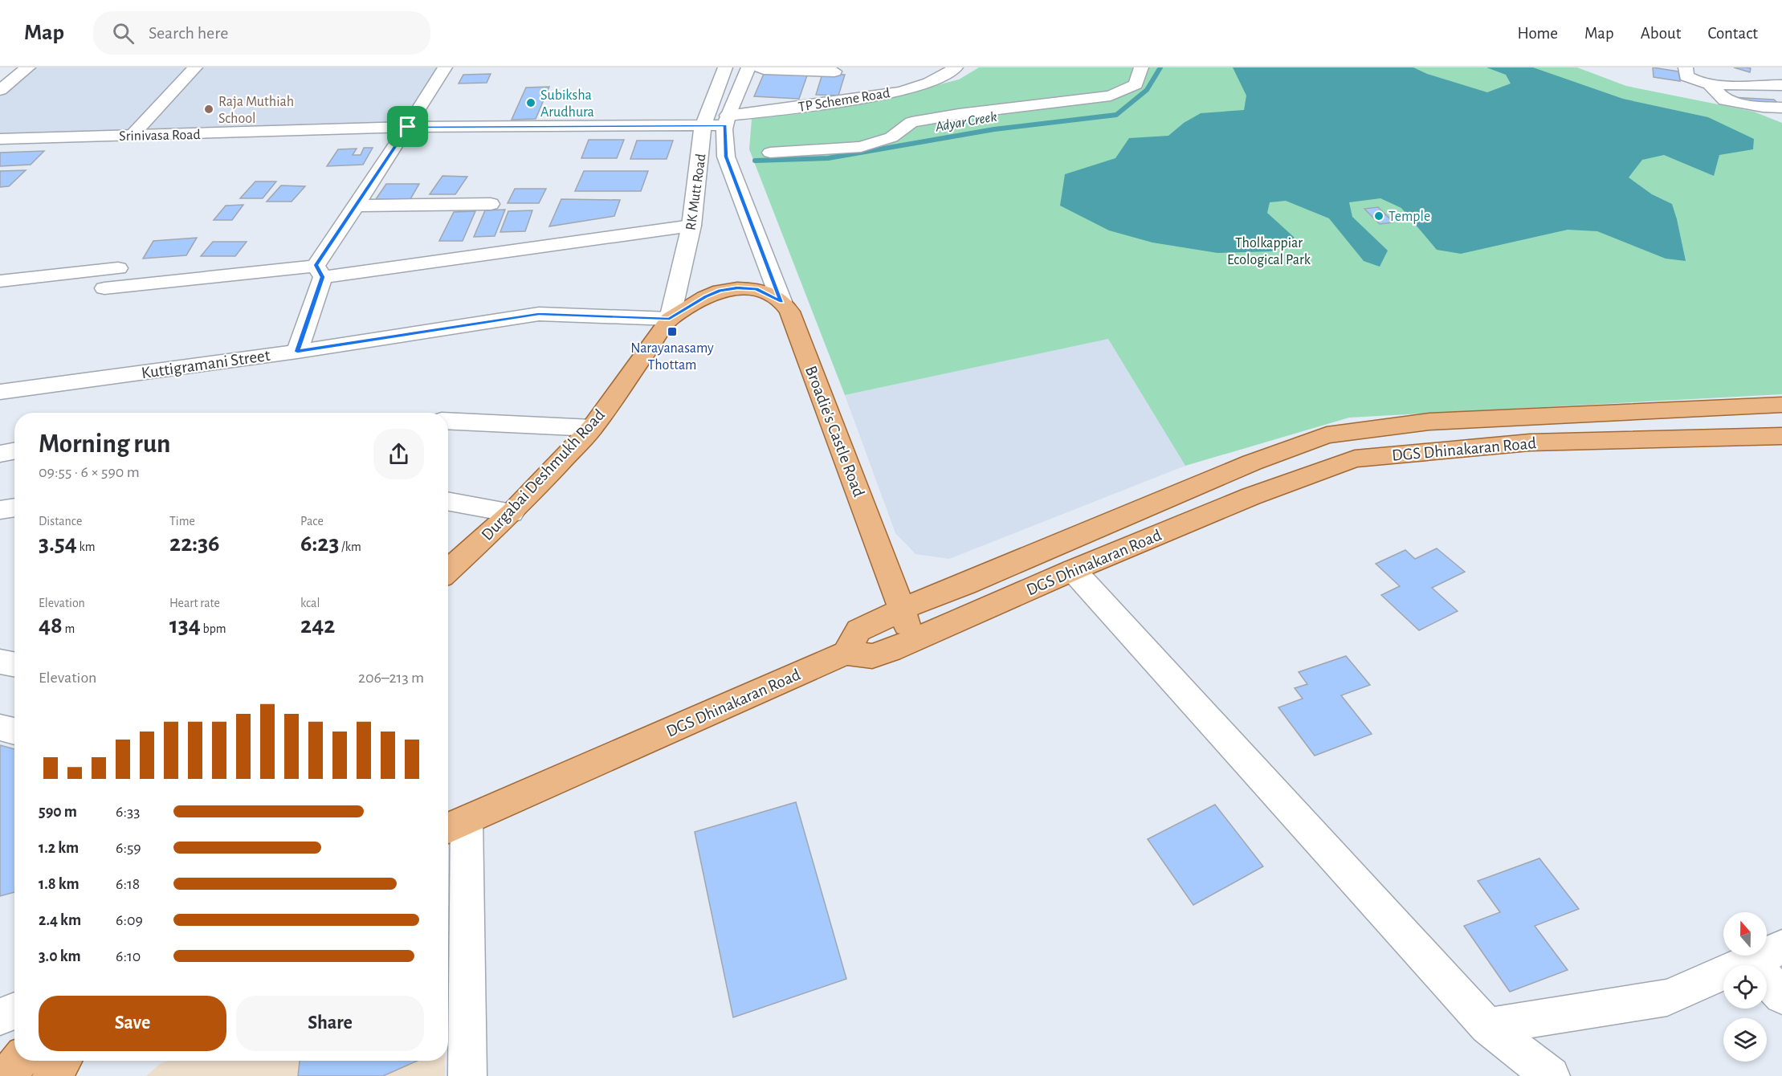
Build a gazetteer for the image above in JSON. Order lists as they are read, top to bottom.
{
  "streets": {
    "main road": ["Broadie's Castle Road", "DGS Dhinakaran Road", "Durgabai Deshmukh Road"],
    "street": [
      "TP Scheme Road",
      "Srinivasa Road",
      "RK Mutt Road",
      "Kuttigramani Street"
    ]
  },
  "crossings": [
    ["TP Scheme Road", "Srinivasa Road"],
    ["Srinivasa Road", "RK Mutt Road"],
    ["RK Mutt Road", "Kuttigramani Street"],
    ["RK Mutt Road", "Durgabai Deshmukh Road"],
    ["Kuttigramani Street", "Durgabai Deshmukh Road"],
    ["Broadie's Castle Road", "DGS Dhinakaran Road"]
  ],
  "water": ["Adyar Creek"],
  "parks": ["Tholkappiar Ecological Park"],
  "places": {
    "other": ["Subiksha Arudhura", "Raja Muthiah School", "Temple"],
    "transit": ["Narayanasamy Thottam"]
  },
  "north": "top",
  "page": {
    "header": "Map",
    "search": "Search here",
    "nav": [
      "Home",
      "Map",
      "About",
      "Contact"
    ],
    "heading": ["Morning run", "09:55 · 6 × 590 m"],
    "stats": [
      ["Distance", "3.54 km"],
      ["Time", "22:36"],
      ["Pace", "6:23 /km"],
      ["Elevation", "48 m"],
      ["Heart rate", "134 bpm"],
      ["kcal", "242"]
    ],
    "chart": ["Elevation", "206–213 m"],
    "list": [
      {
        "name": "590 m",
        "note": "6:33"
      },
      {
        "name": "1.2 km",
        "note": "6:59"
      },
      {
        "name": "1.8 km",
        "note": "6:18"
      },
      {
        "name": "2.4 km",
        "note": "6:09"
      },
      {
        "name": "3.0 km",
        "note": "6:10"
      }
    ],
    "buttons": ["Save", "Share"]
  }
}
